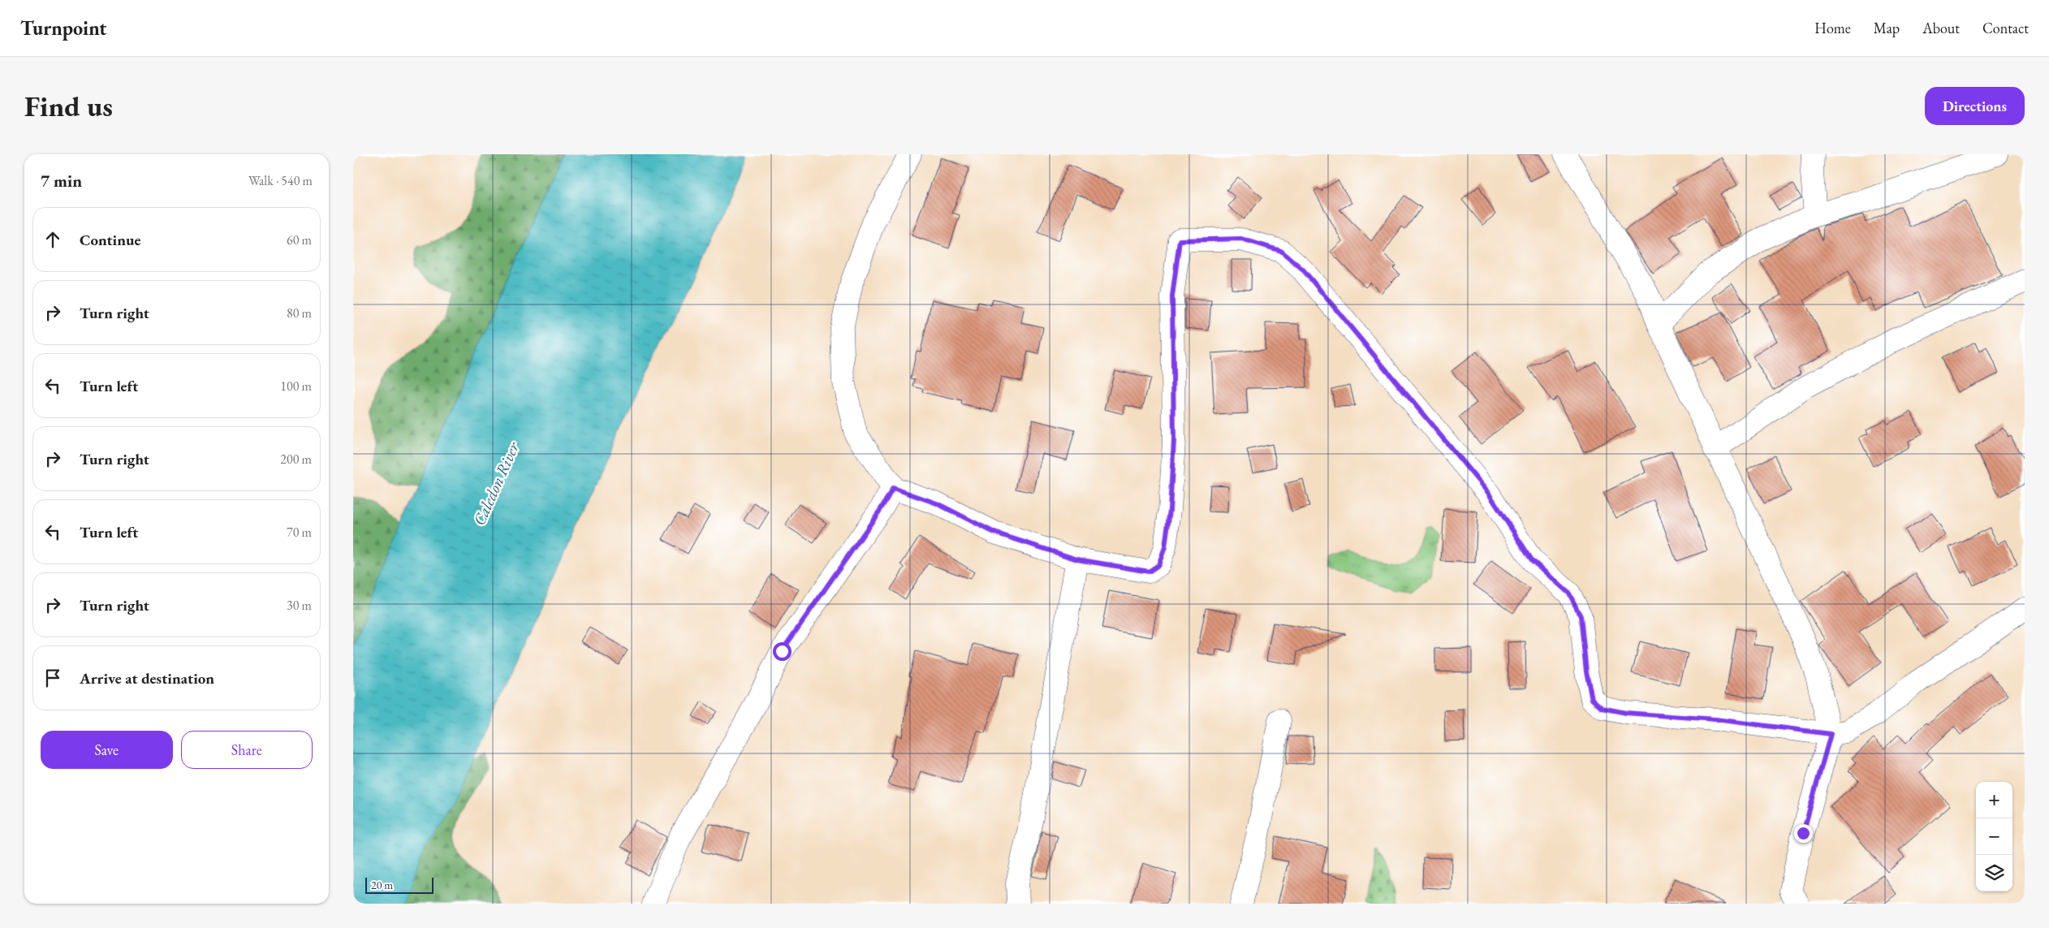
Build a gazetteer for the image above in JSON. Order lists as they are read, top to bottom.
{
  "water": ["Caledon River"],
  "scale_bar": "20 m",
  "page": {
    "header": "Turnpoint",
    "nav": [
      "Home",
      "Map",
      "About",
      "Contact"
    ],
    "buttons": [
      "Directions",
      ["Save", "Share"]
    ],
    "title": "Find us",
    "heading": ["7 min", "Walk · 540 m"],
    "list": [
      ["Continue", "60 m"],
      ["Turn right", "80 m"],
      ["Turn left", "100 m"],
      ["Turn right", "200 m"],
      ["Turn left", "70 m"],
      ["Turn right", "30 m"],
      "Arrive at destination"
    ],
    "map_buttons": ["+", "−"],
    "scale": "20 m"
  }
}
